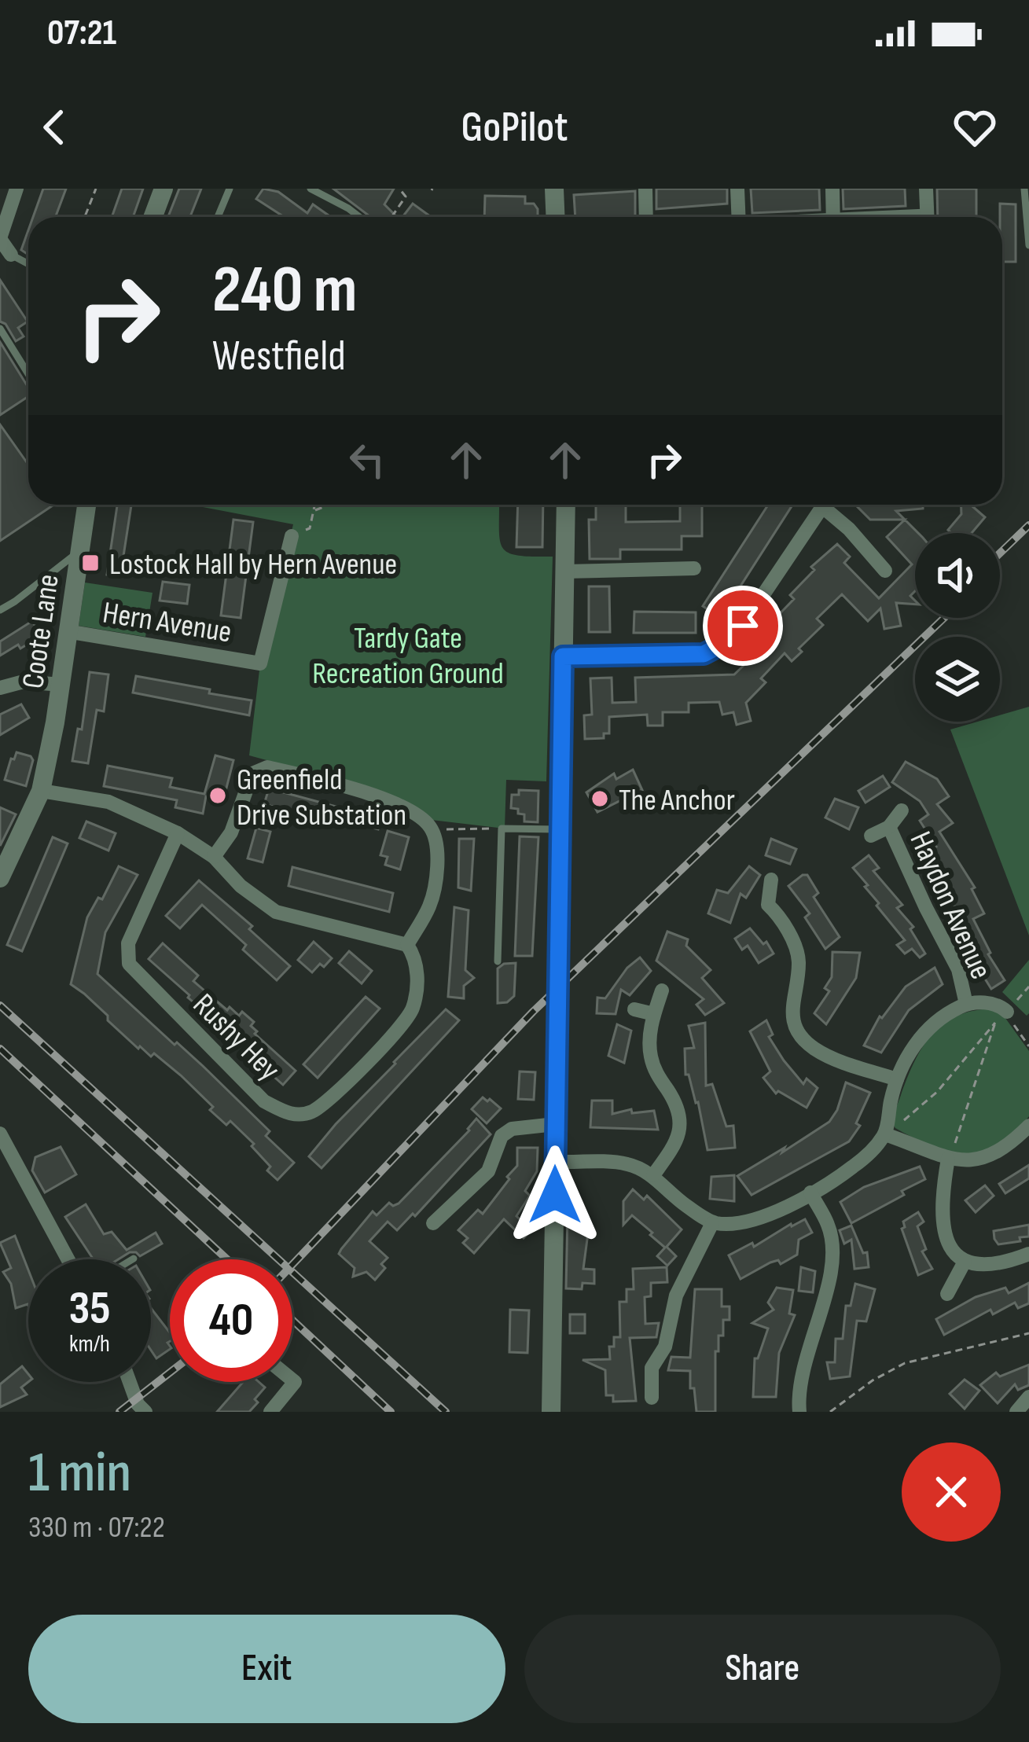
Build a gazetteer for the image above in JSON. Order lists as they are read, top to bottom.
{
  "streets": {
    "street": [
      "Hern Avenue",
      "Coote Lane",
      "Haydon Avenue",
      "Rushy Hey"
    ]
  },
  "crossings": [
    ["Hern Avenue", "Coote Lane"]
  ],
  "parks": ["Tardy Gate Recreation Ground"],
  "places": {
    "transit": ["Lostock Hall by Hern Avenue"],
    "other": ["Greenfield Drive Substation", "The Anchor"]
  },
  "page": {
    "status": "07:21",
    "header": "GoPilot",
    "turn": ["240 m", "Westfield"],
    "speed": "35 km/h",
    "limit": "40",
    "heading": ["1 min", "330 m · 07:22"],
    "buttons": ["Exit", "Share"]
  }
}
